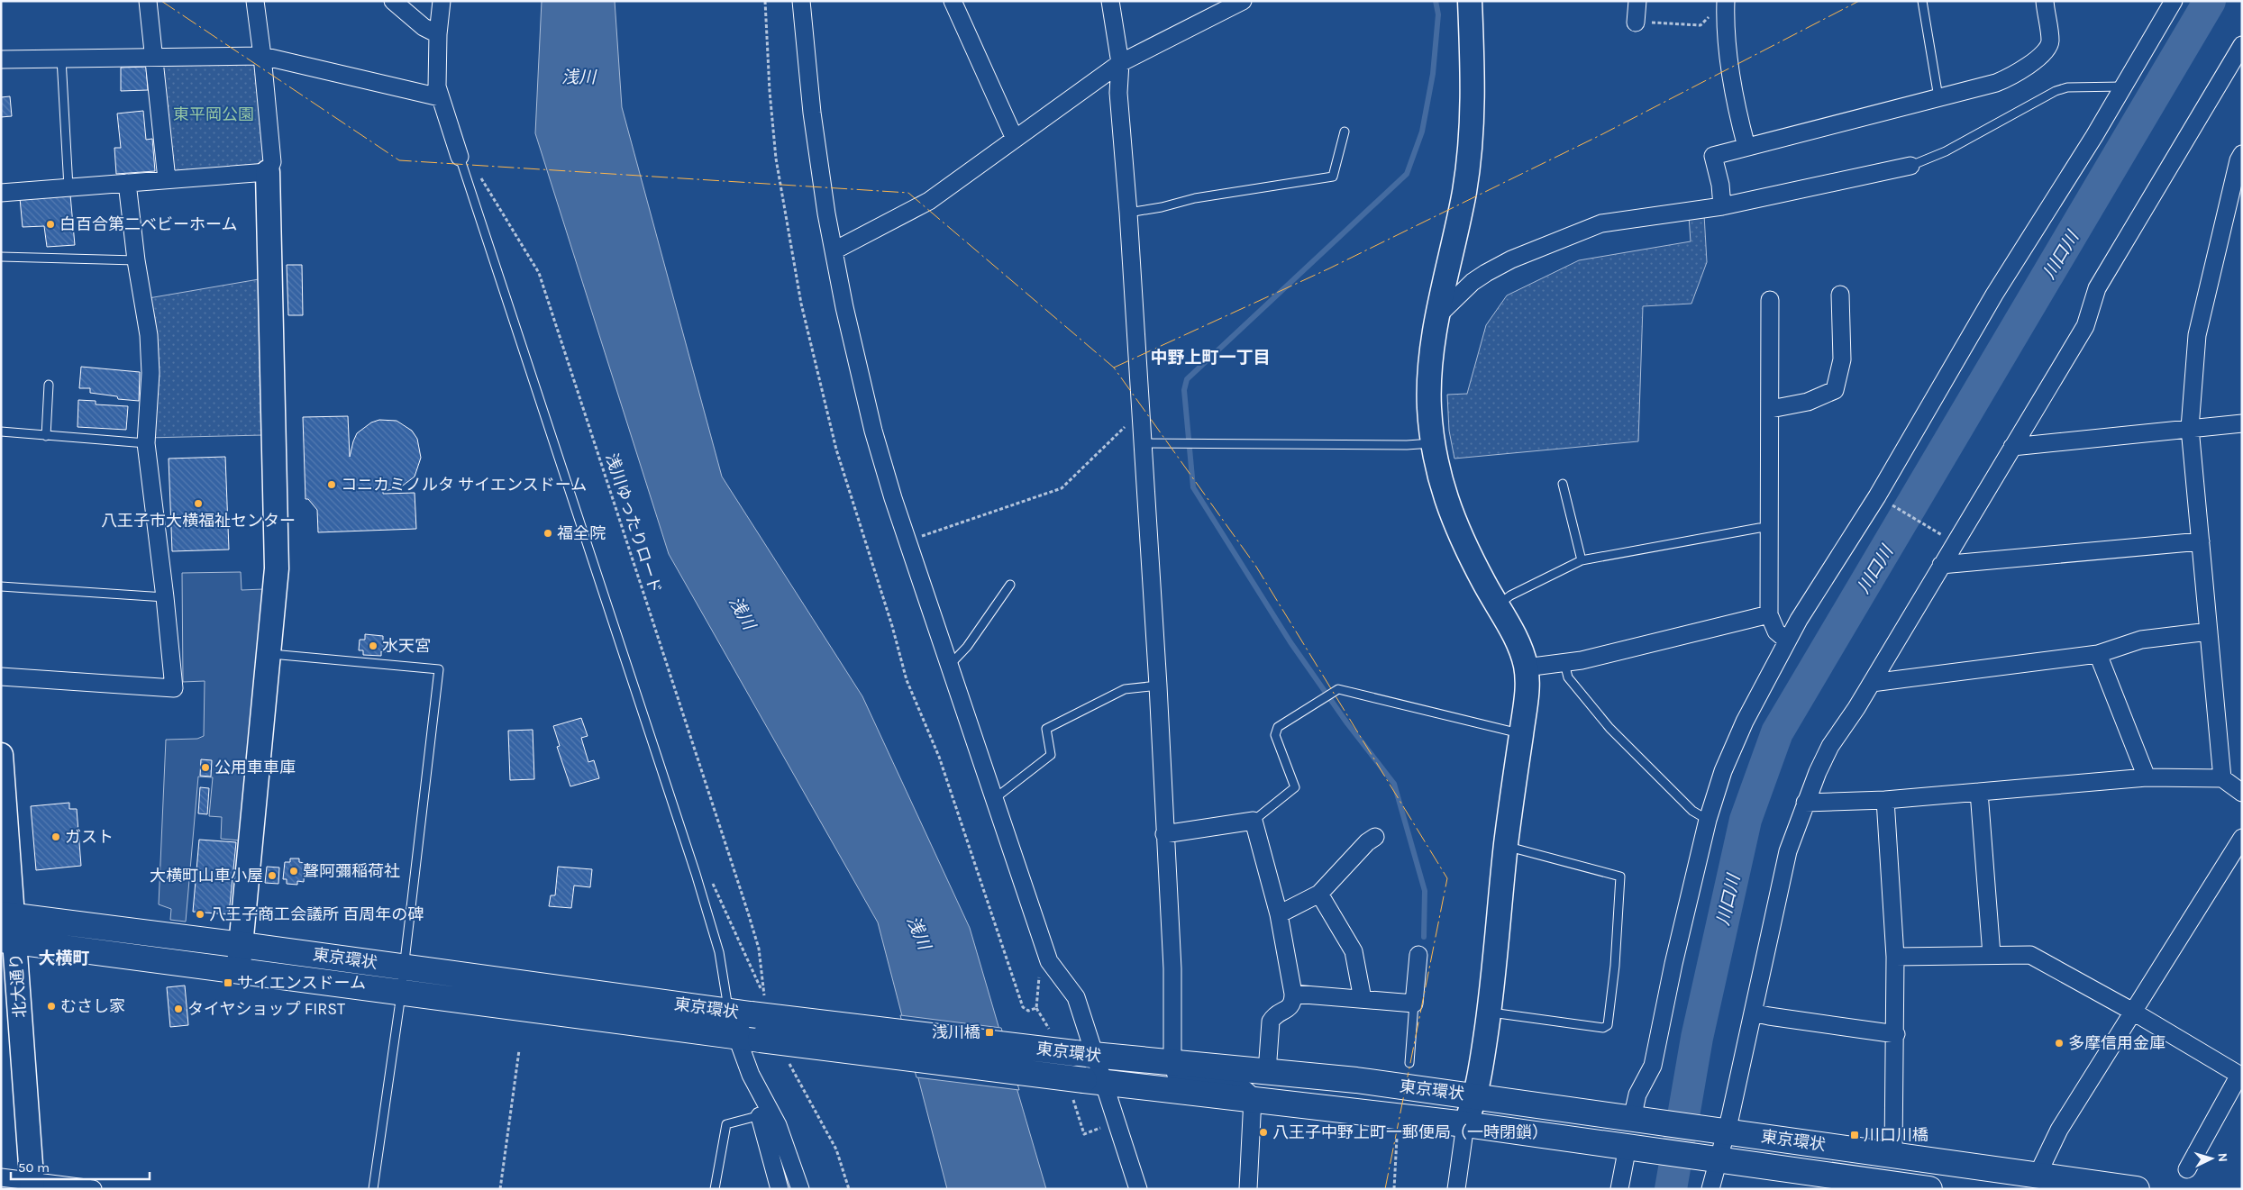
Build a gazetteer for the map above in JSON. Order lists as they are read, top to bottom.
{
  "streets": {
    "highway": ["東京環状"],
    "street": ["北大通り"],
    "path": ["浅川ゆったりロード"]
  },
  "crossings": [
    ["東京環状", "北大通り"]
  ],
  "districts": ["中野上町一丁目", "大横町"],
  "water": ["浅川", "川口川"],
  "parks": ["東平岡公園"],
  "places": {
    "other": [
      "白百合第二ベビーホーム",
      "コニカミノルタ サイエンスドーム",
      "八王子市大横福祉センター",
      "福全院",
      "水天宮",
      "公用車車庫",
      "ガスト",
      "聲阿彌稲荷社",
      "大横町山車小屋",
      "八王子商工会議所 百周年の碑",
      "むさし家",
      "タイヤショップ FIRST",
      "多摩信用金庫",
      "八王子中野上町一郵便局（一時閉鎖）"
    ],
    "transit": ["サイエンスドーム", "浅川橋", "川口川橋"]
  },
  "scale_bar": "50 m",
  "north": "right"
}
